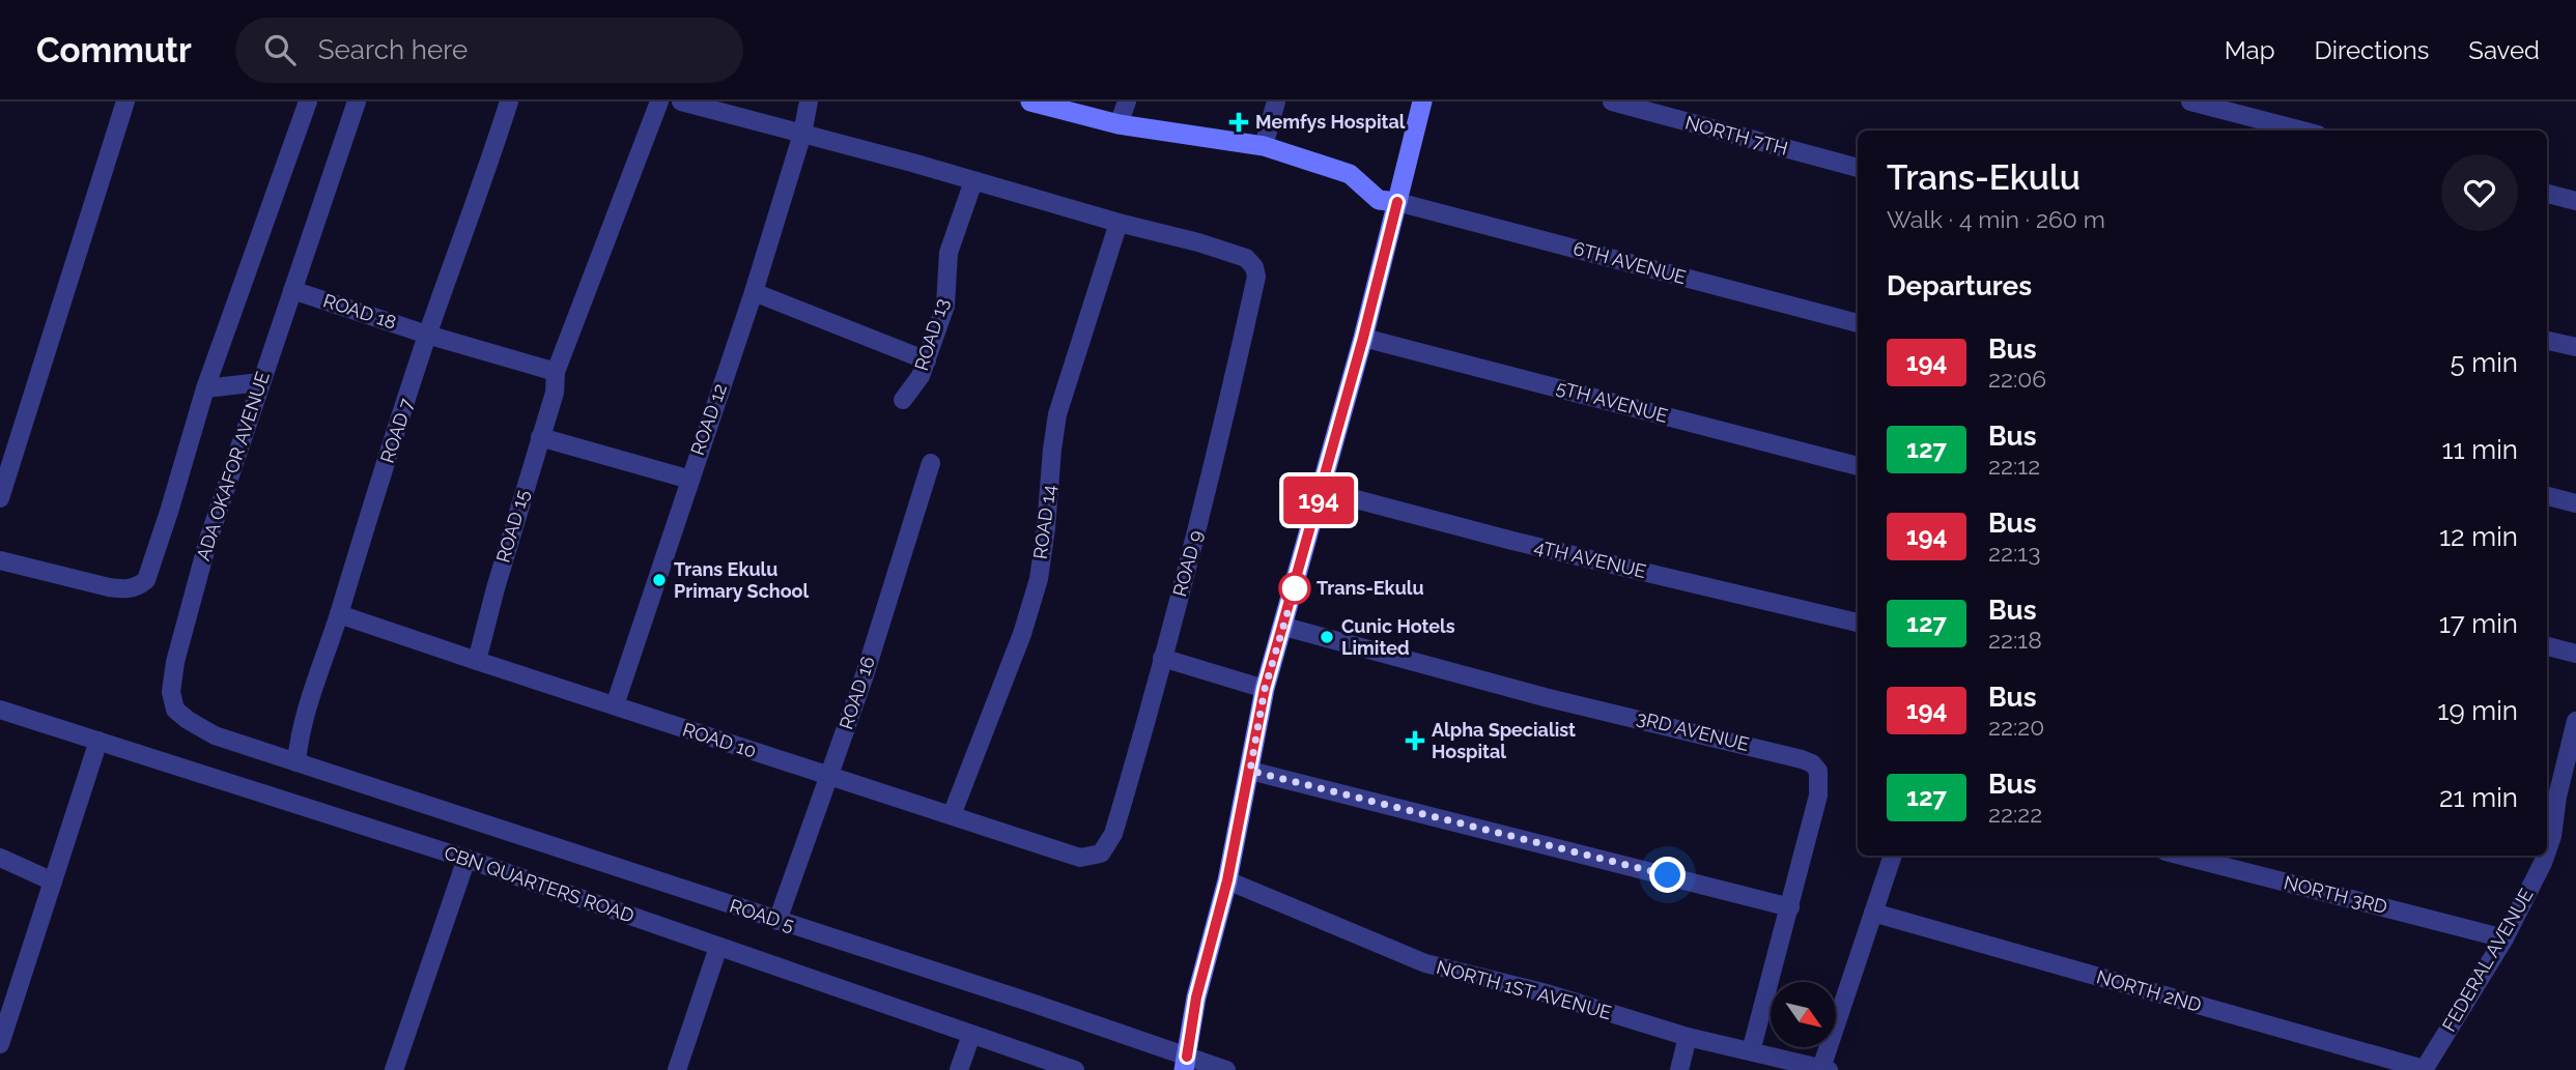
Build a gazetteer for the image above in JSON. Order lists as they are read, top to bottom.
{
  "streets": {
    "street": [
      "NORTH 7TH",
      "6TH AVENUE",
      "ROAD 18",
      "ROAD 13",
      "5TH AVENUE",
      "ROAD 12",
      "ROAD 7",
      "ADA OKAFOR AVENUE",
      "ROAD 14",
      "ROAD 15",
      "4TH AVENUE",
      "ROAD 9",
      "ROAD 16",
      "3RD AVENUE",
      "ROAD 10",
      "CBN QUARTERS ROAD",
      "NORTH 3RD",
      "ROAD 5",
      "FEDERAL AVENUE",
      "NORTH 1ST AVENUE",
      "NORTH 2ND"
    ]
  },
  "crossings": [
    ["ROAD 18", "ROAD 7"],
    ["ROAD 18", "ADA OKAFOR AVENUE"],
    ["ROAD 18", "ROAD 15"],
    ["ROAD 12", "ROAD 10"],
    ["ROAD 7", "ADA OKAFOR AVENUE"],
    ["ROAD 7", "ROAD 10"],
    ["ROAD 7", "ROAD 5"],
    ["ADA OKAFOR AVENUE", "ROAD 5"],
    ["ROAD 14", "ROAD 9"],
    ["ROAD 14", "ROAD 10"],
    ["ROAD 15", "ROAD 10"],
    ["ROAD 9", "ROAD 10"],
    ["ROAD 16", "ROAD 10"],
    ["ROAD 16", "ROAD 5"],
    ["3RD AVENUE", "NORTH 1ST AVENUE"],
    ["NORTH 3RD", "FEDERAL AVENUE"],
    ["FEDERAL AVENUE", "NORTH 2ND"]
  ],
  "places": {
    "health": ["Memfys Hospital", "Alpha Specialist Hospital"],
    "other": ["Trans Ekulu Primary School", "Trans-Ekulu", "Cunic Hotels Limited"]
  },
  "lines": ["bus line 194"],
  "north": "bottom right",
  "page": {
    "header": "Commutr",
    "search": "Search here",
    "nav": ["Map", "Directions", "Saved"],
    "on_map": "194",
    "heading": [
      ["Trans-Ekulu", "Walk · 4 min · 260 m"],
      "Departures"
    ],
    "list": [
      {
        "mark": "194",
        "name": "Bus",
        "note": "22:06",
        "value": "5 min"
      },
      {
        "mark": "127",
        "name": "Bus",
        "note": "22:12",
        "value": "11 min"
      },
      {
        "mark": "194",
        "name": "Bus",
        "note": "22:13",
        "value": "12 min"
      },
      {
        "mark": "127",
        "name": "Bus",
        "note": "22:18",
        "value": "17 min"
      },
      {
        "mark": "194",
        "name": "Bus",
        "note": "22:20",
        "value": "19 min"
      },
      {
        "mark": "127",
        "name": "Bus",
        "note": "22:22",
        "value": "21 min"
      }
    ]
  }
}
